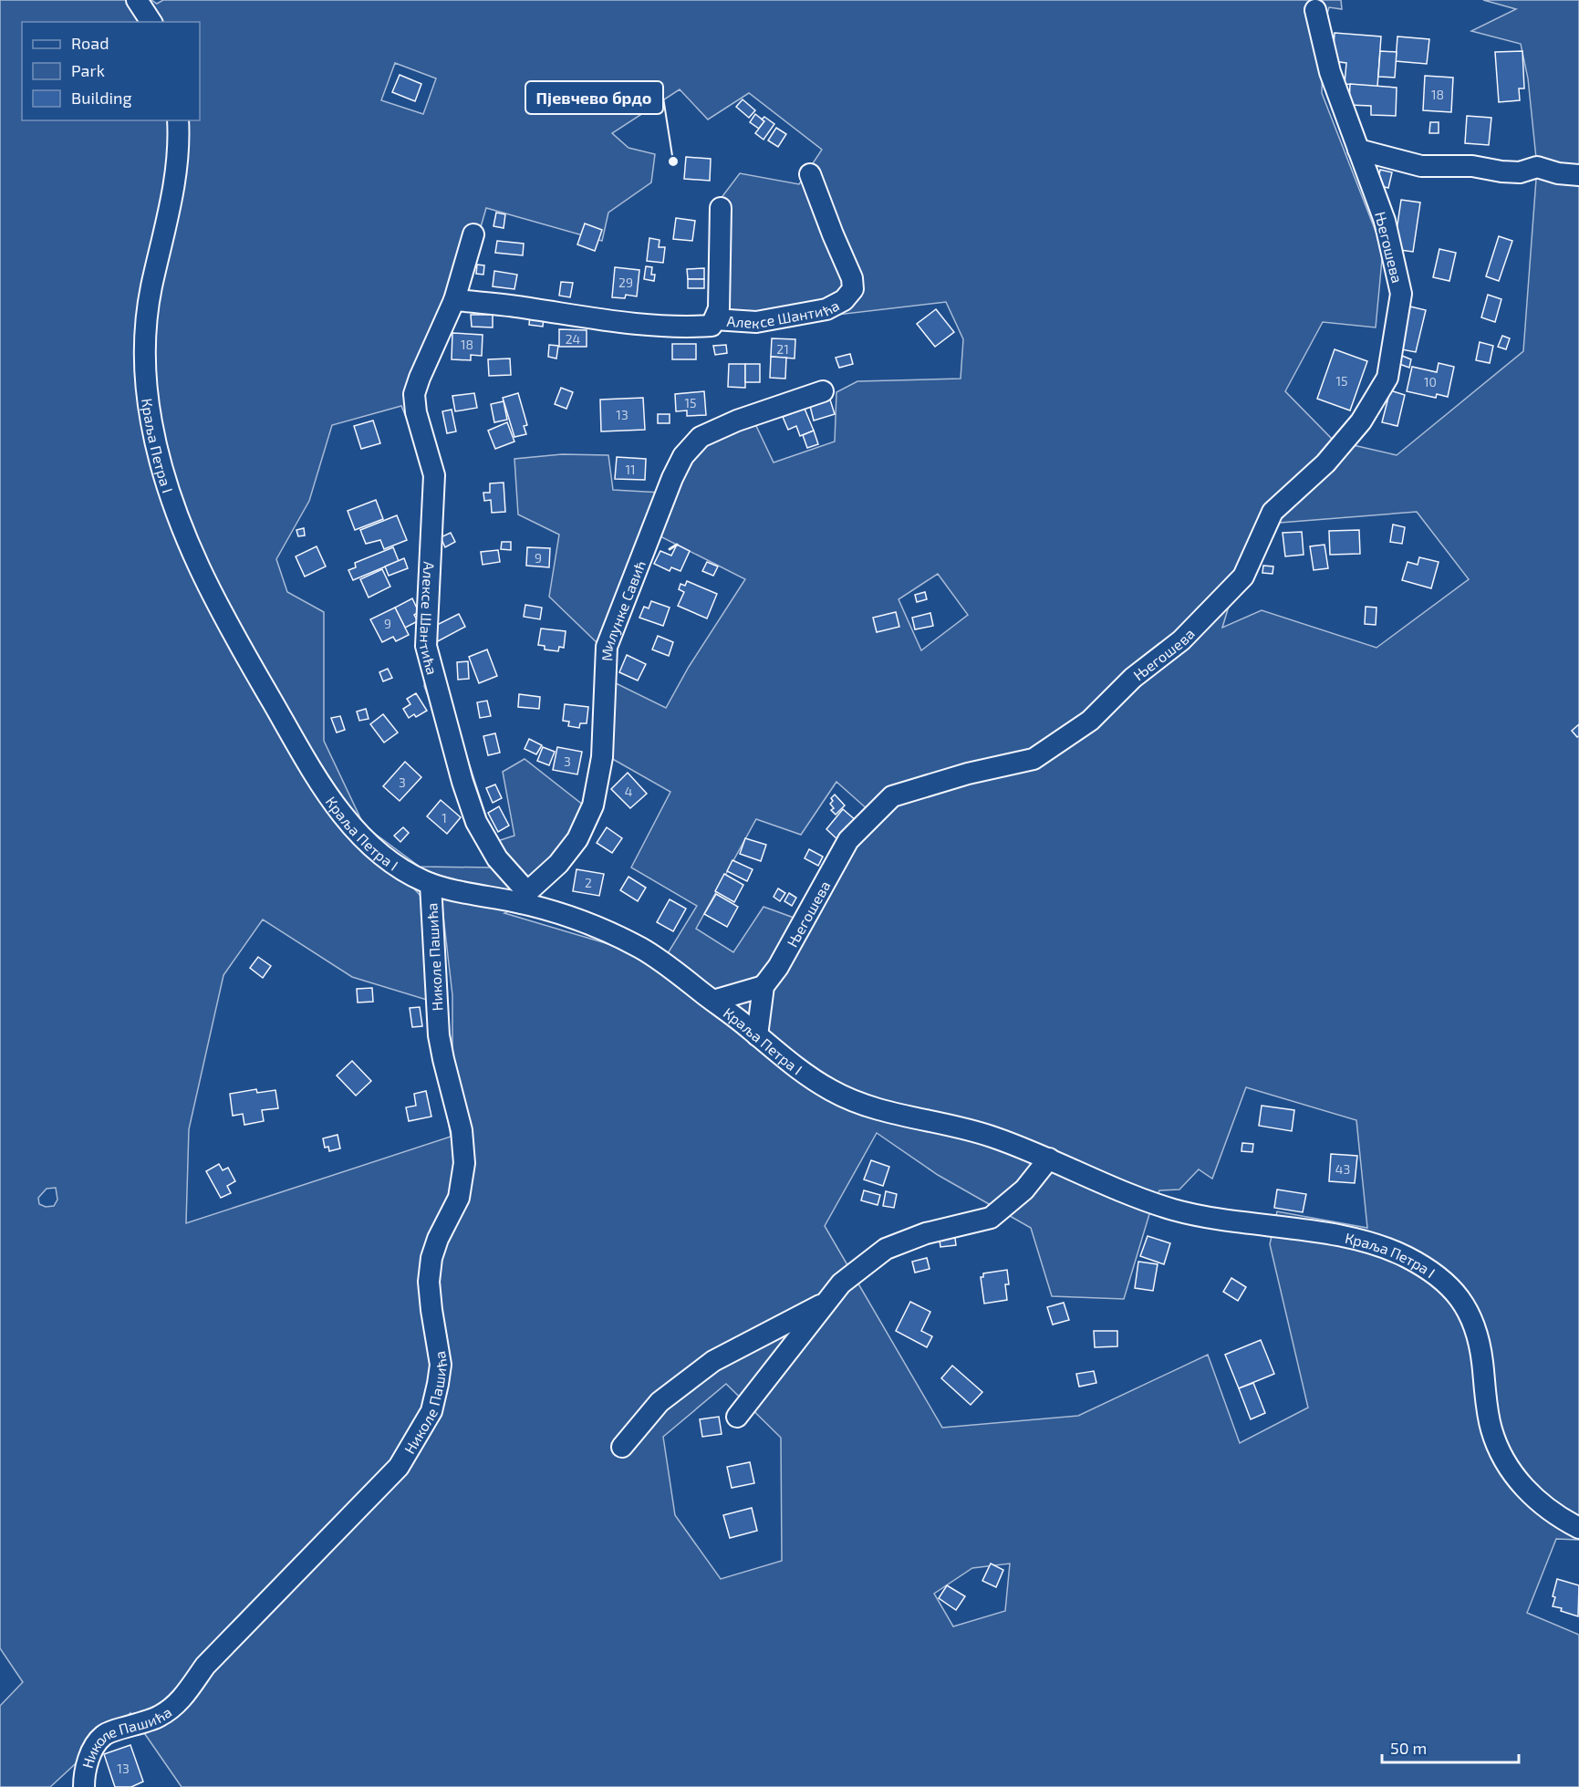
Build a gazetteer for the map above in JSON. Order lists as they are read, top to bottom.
{
  "streets": {
    "street": [
      "Његошева",
      "Алексе Шантића",
      "Краља Петра I",
      "Милунке Савић",
      "Николе Пашића"
    ]
  },
  "crossings": [
    ["Његошева", "Краља Петра I"],
    ["Алексе Шантића", "Краља Петра I"],
    ["Алексе Шантића", "Милунке Савић"],
    ["Краља Петра I", "Милунке Савић"],
    ["Краља Петра I", "Николе Пашића"]
  ],
  "places": ["Пјевчево брдо"],
  "house_numbers": [
    "18",
    "29",
    "24",
    "18",
    "21",
    "15",
    "10",
    "15",
    "13",
    "11",
    "9",
    "9",
    "3",
    "3",
    "4",
    "1",
    "2",
    "43",
    "13"
  ],
  "legend": ["Road", "Park", "Building"],
  "scale_bar": "50 m"
}
